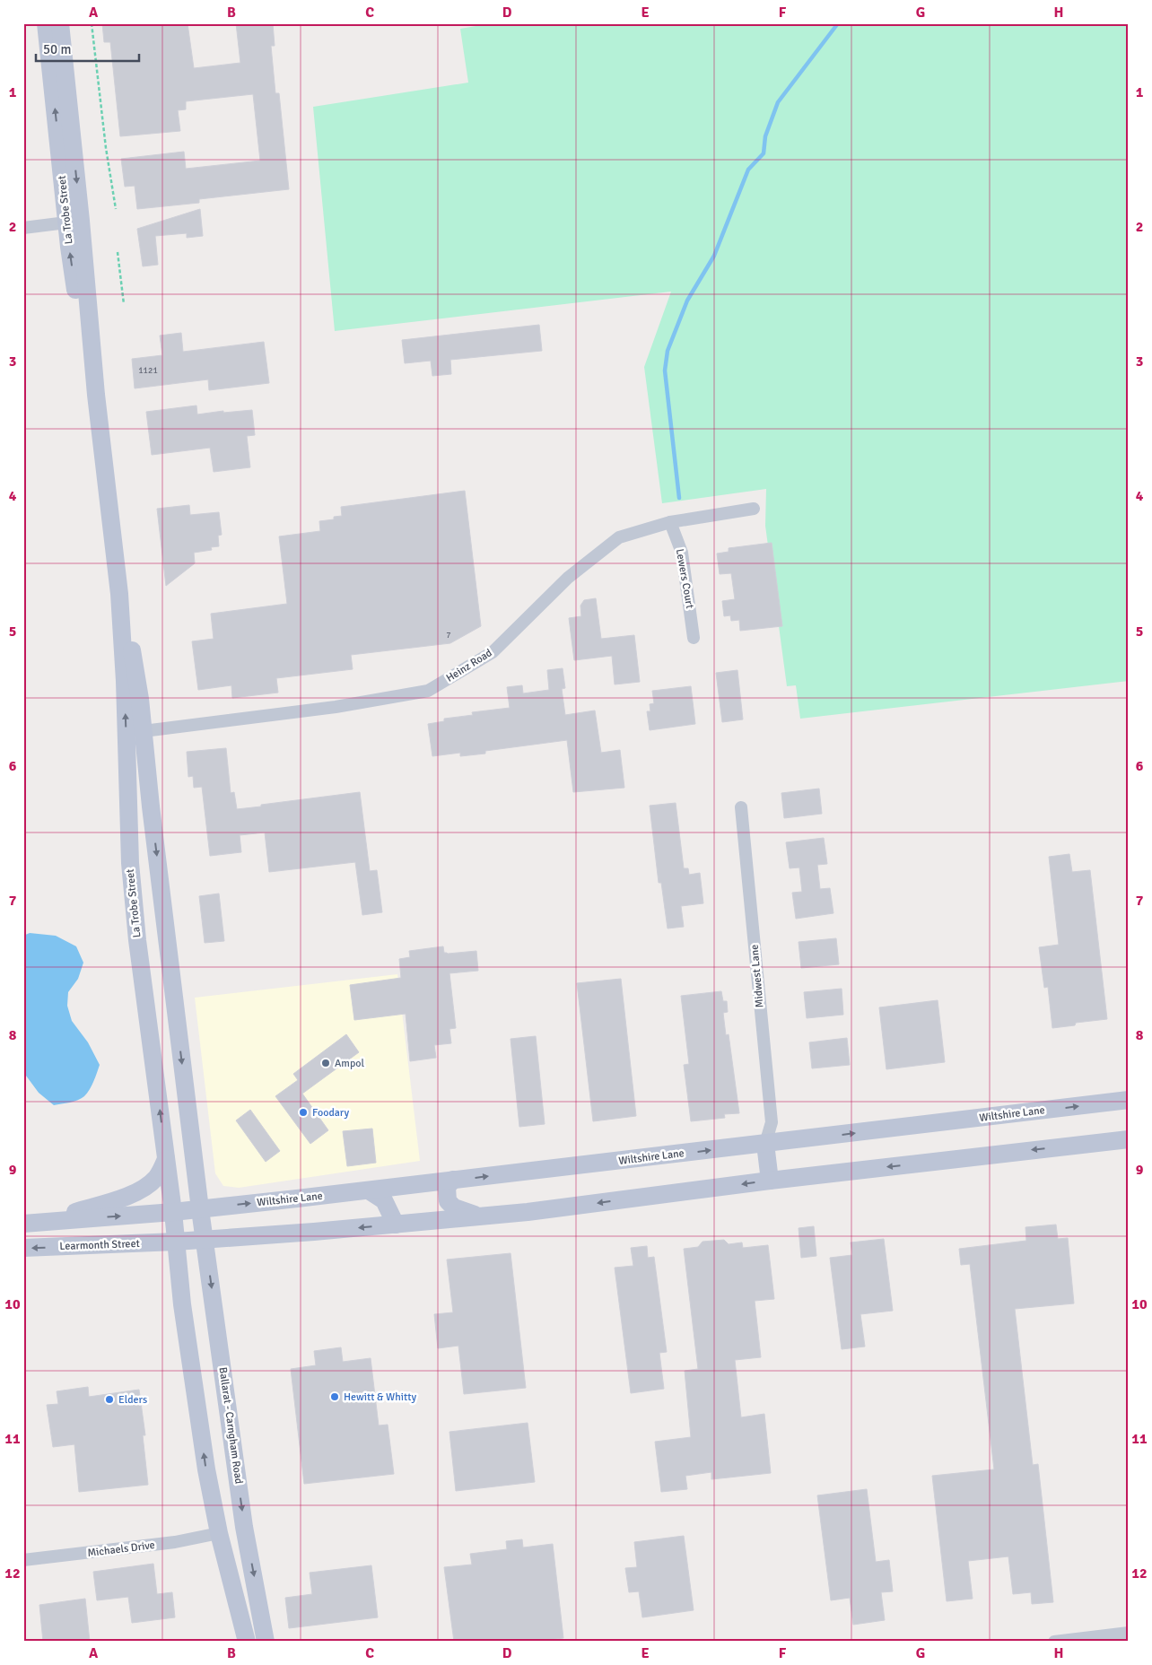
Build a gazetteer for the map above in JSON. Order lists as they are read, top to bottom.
{
  "streets": {
    "main road": [
      "La Trobe Street",
      "Wiltshire Lane",
      "Learmonth Street",
      "Ballarat - Carngham Road"
    ],
    "street": [
      "Lewers Court",
      "Heinz Road",
      "Midwest Lane",
      "Michaels Drive"
    ]
  },
  "crossings": [
    ["La Trobe Street", "Heinz Road"],
    ["La Trobe Street", "Wiltshire Lane"],
    ["La Trobe Street", "Ballarat - Carngham Road"],
    ["Lewers Court", "Heinz Road"],
    ["Midwest Lane", "Wiltshire Lane"],
    ["Wiltshire Lane", "Ballarat - Carngham Road"]
  ],
  "places": [
    "Ampol",
    "Foodary",
    "Hewitt & Whitty",
    "Elders"
  ],
  "house_numbers": ["1121", "7"],
  "scale_bar": "50 m",
  "grid": {
    "columns": [
      "A",
      "B",
      "C",
      "D",
      "E",
      "F",
      "G",
      "H"
    ],
    "rows": [
      "1",
      "2",
      "3",
      "4",
      "5",
      "6",
      "7",
      "8",
      "9",
      "10",
      "11",
      "12"
    ]
  }
}
